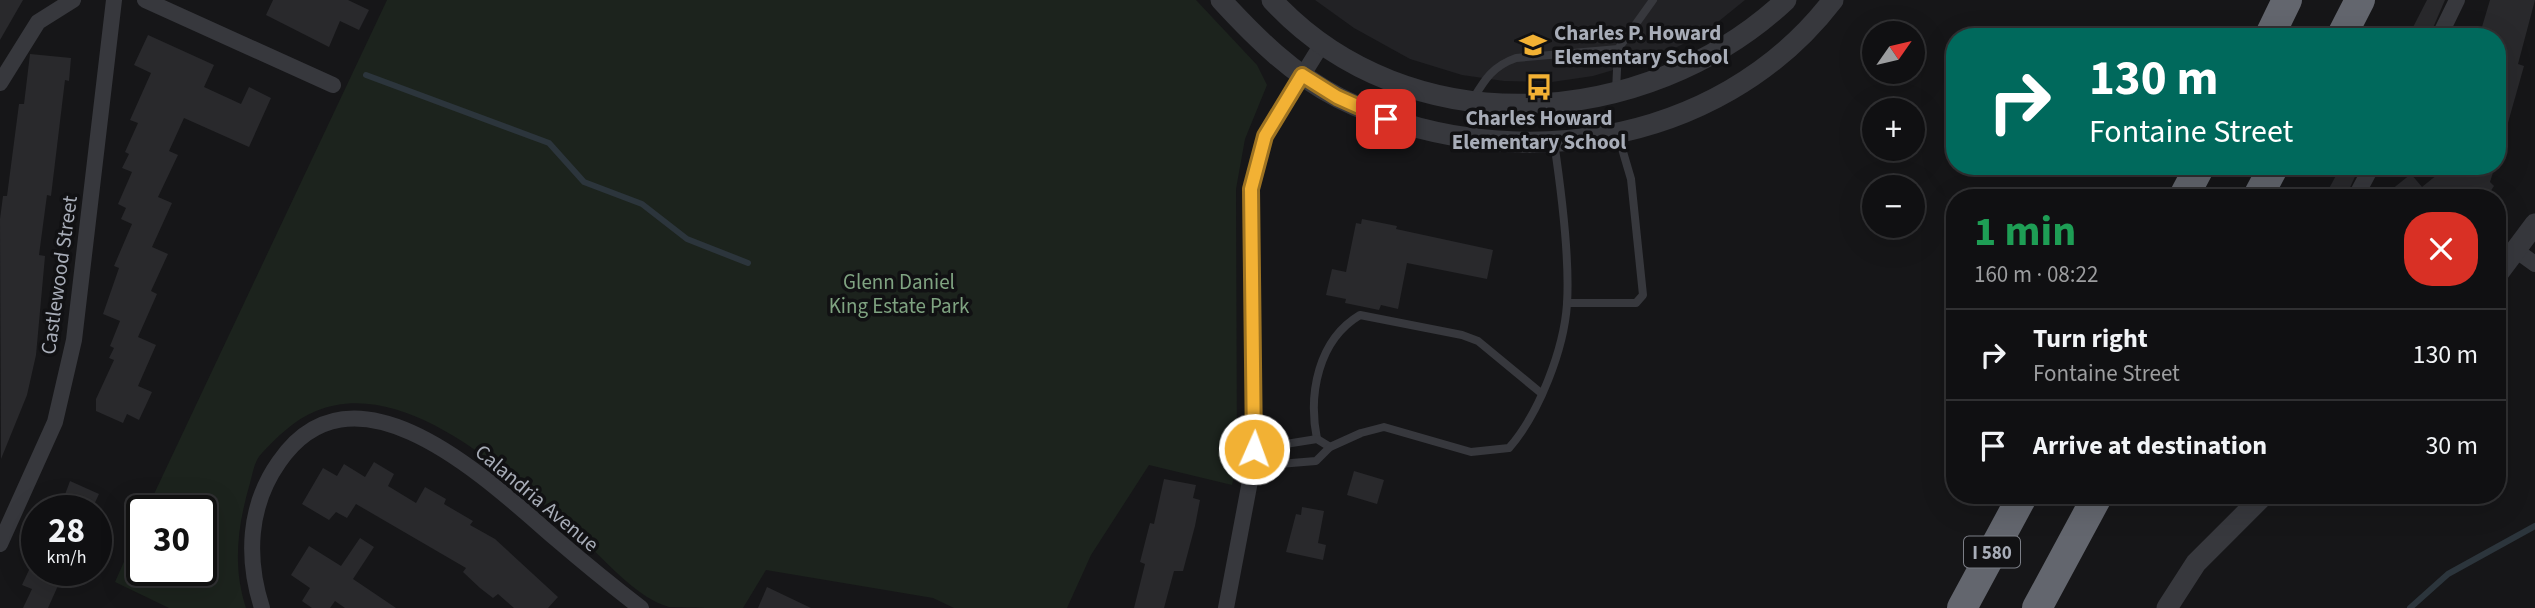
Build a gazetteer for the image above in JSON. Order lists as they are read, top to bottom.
{
  "streets": {
    "highway": ["I 580"],
    "street": ["Castlewood Street", "Calandria Avenue"]
  },
  "parks": ["Glenn Daniel King Estate Park"],
  "places": {
    "school or university": ["Charles P. Howard Elementary School"],
    "bus stop": ["Charles Howard Elementary School"]
  },
  "north": "top right",
  "page": {
    "map_buttons": ["+", "−"],
    "turn": ["130 m", "Fontaine Street"],
    "heading": ["1 min", "160 m · 08:22"],
    "list": [
      {
        "name": "Turn right",
        "note": "Fontaine Street",
        "value": "130 m"
      },
      {
        "name": "Arrive at destination",
        "value": "30 m"
      }
    ],
    "speed": "28 km/h",
    "limit": "30"
  }
}
